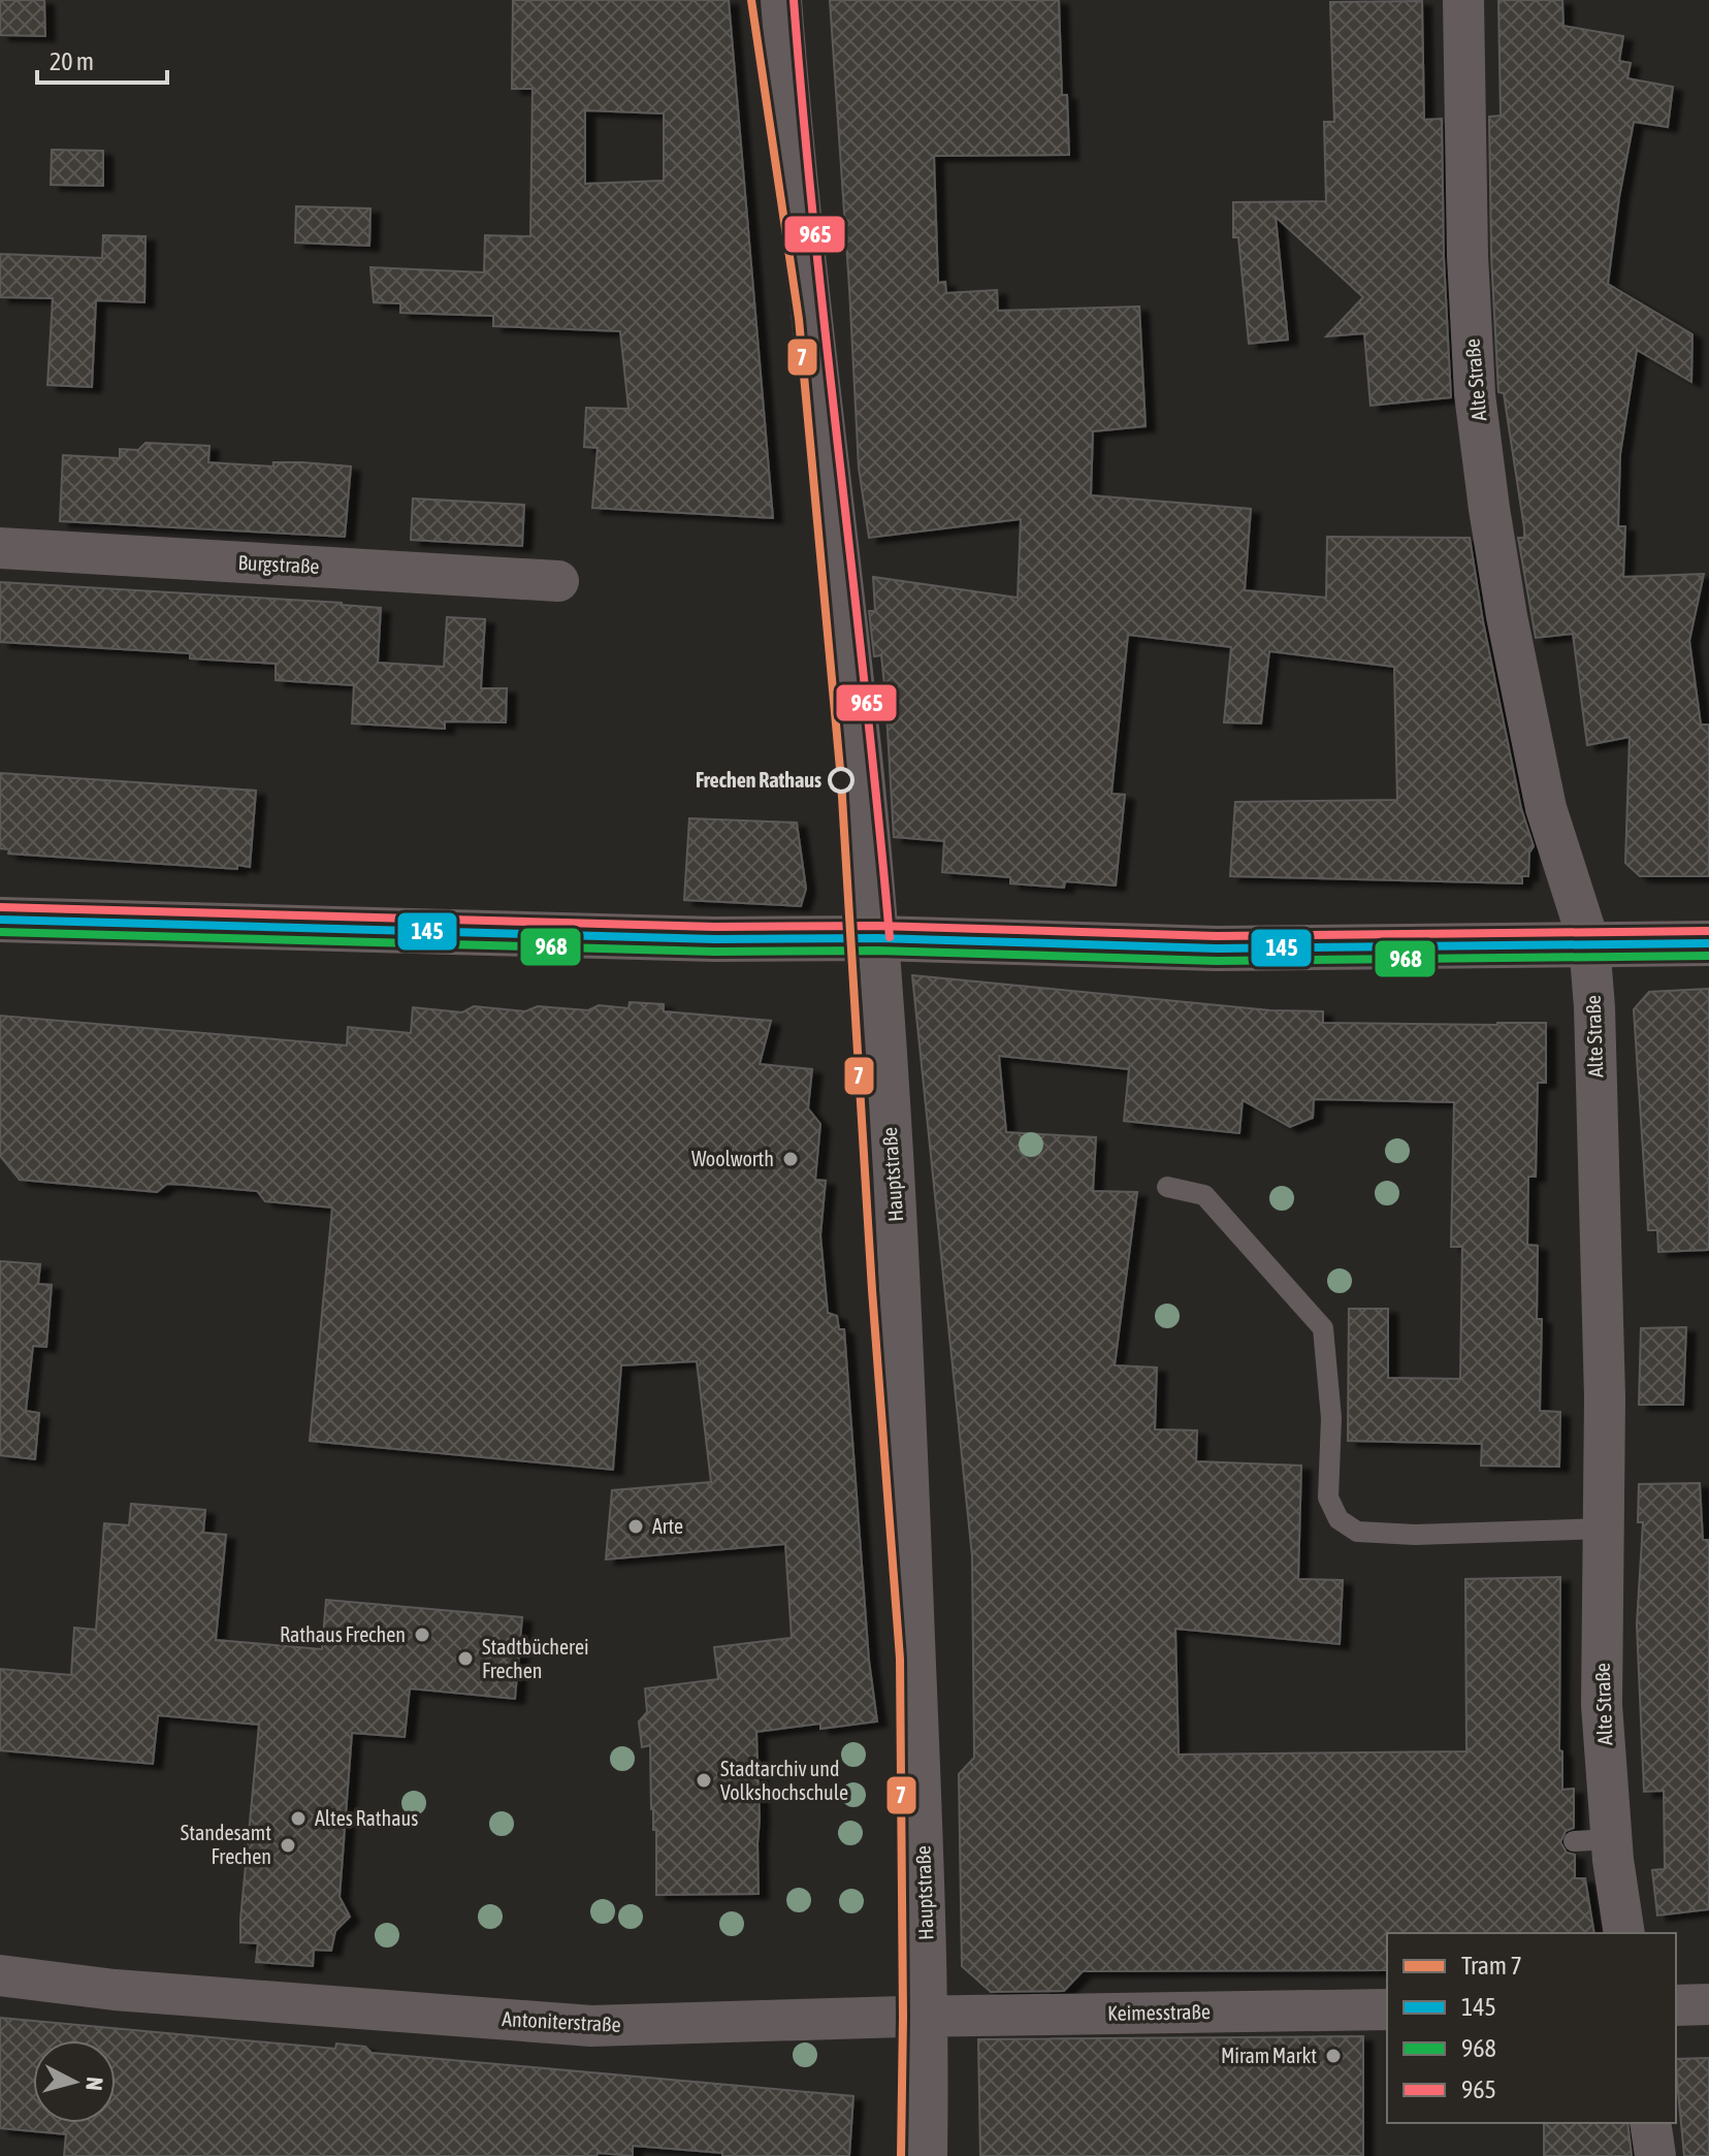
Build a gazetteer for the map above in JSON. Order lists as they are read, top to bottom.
{
  "streets": {
    "street": [
      "Alte Straße",
      "Burgstraße",
      "Hauptstraße",
      "Keimesstraße",
      "Antoniterstraße"
    ]
  },
  "crossings": [
    ["Hauptstraße", "Keimesstraße"],
    ["Hauptstraße", "Antoniterstraße"],
    ["Keimesstraße", "Antoniterstraße"]
  ],
  "places": [
    "Frechen Rathaus",
    "Woolworth",
    "Arte",
    "Rathaus Frechen",
    "Stadtbücherei Frechen",
    "Stadtarchiv und Volkshochschule",
    "Altes Rathaus",
    "Standesamt Frechen",
    "Miram Markt"
  ],
  "lines": [
    "tram line 7",
    "transit line 965",
    "transit line 145",
    "transit line 968"
  ],
  "legend": [
    "Tram 7",
    "145",
    "968",
    "965"
  ],
  "scale_bar": "20 m",
  "north": "right"
}
